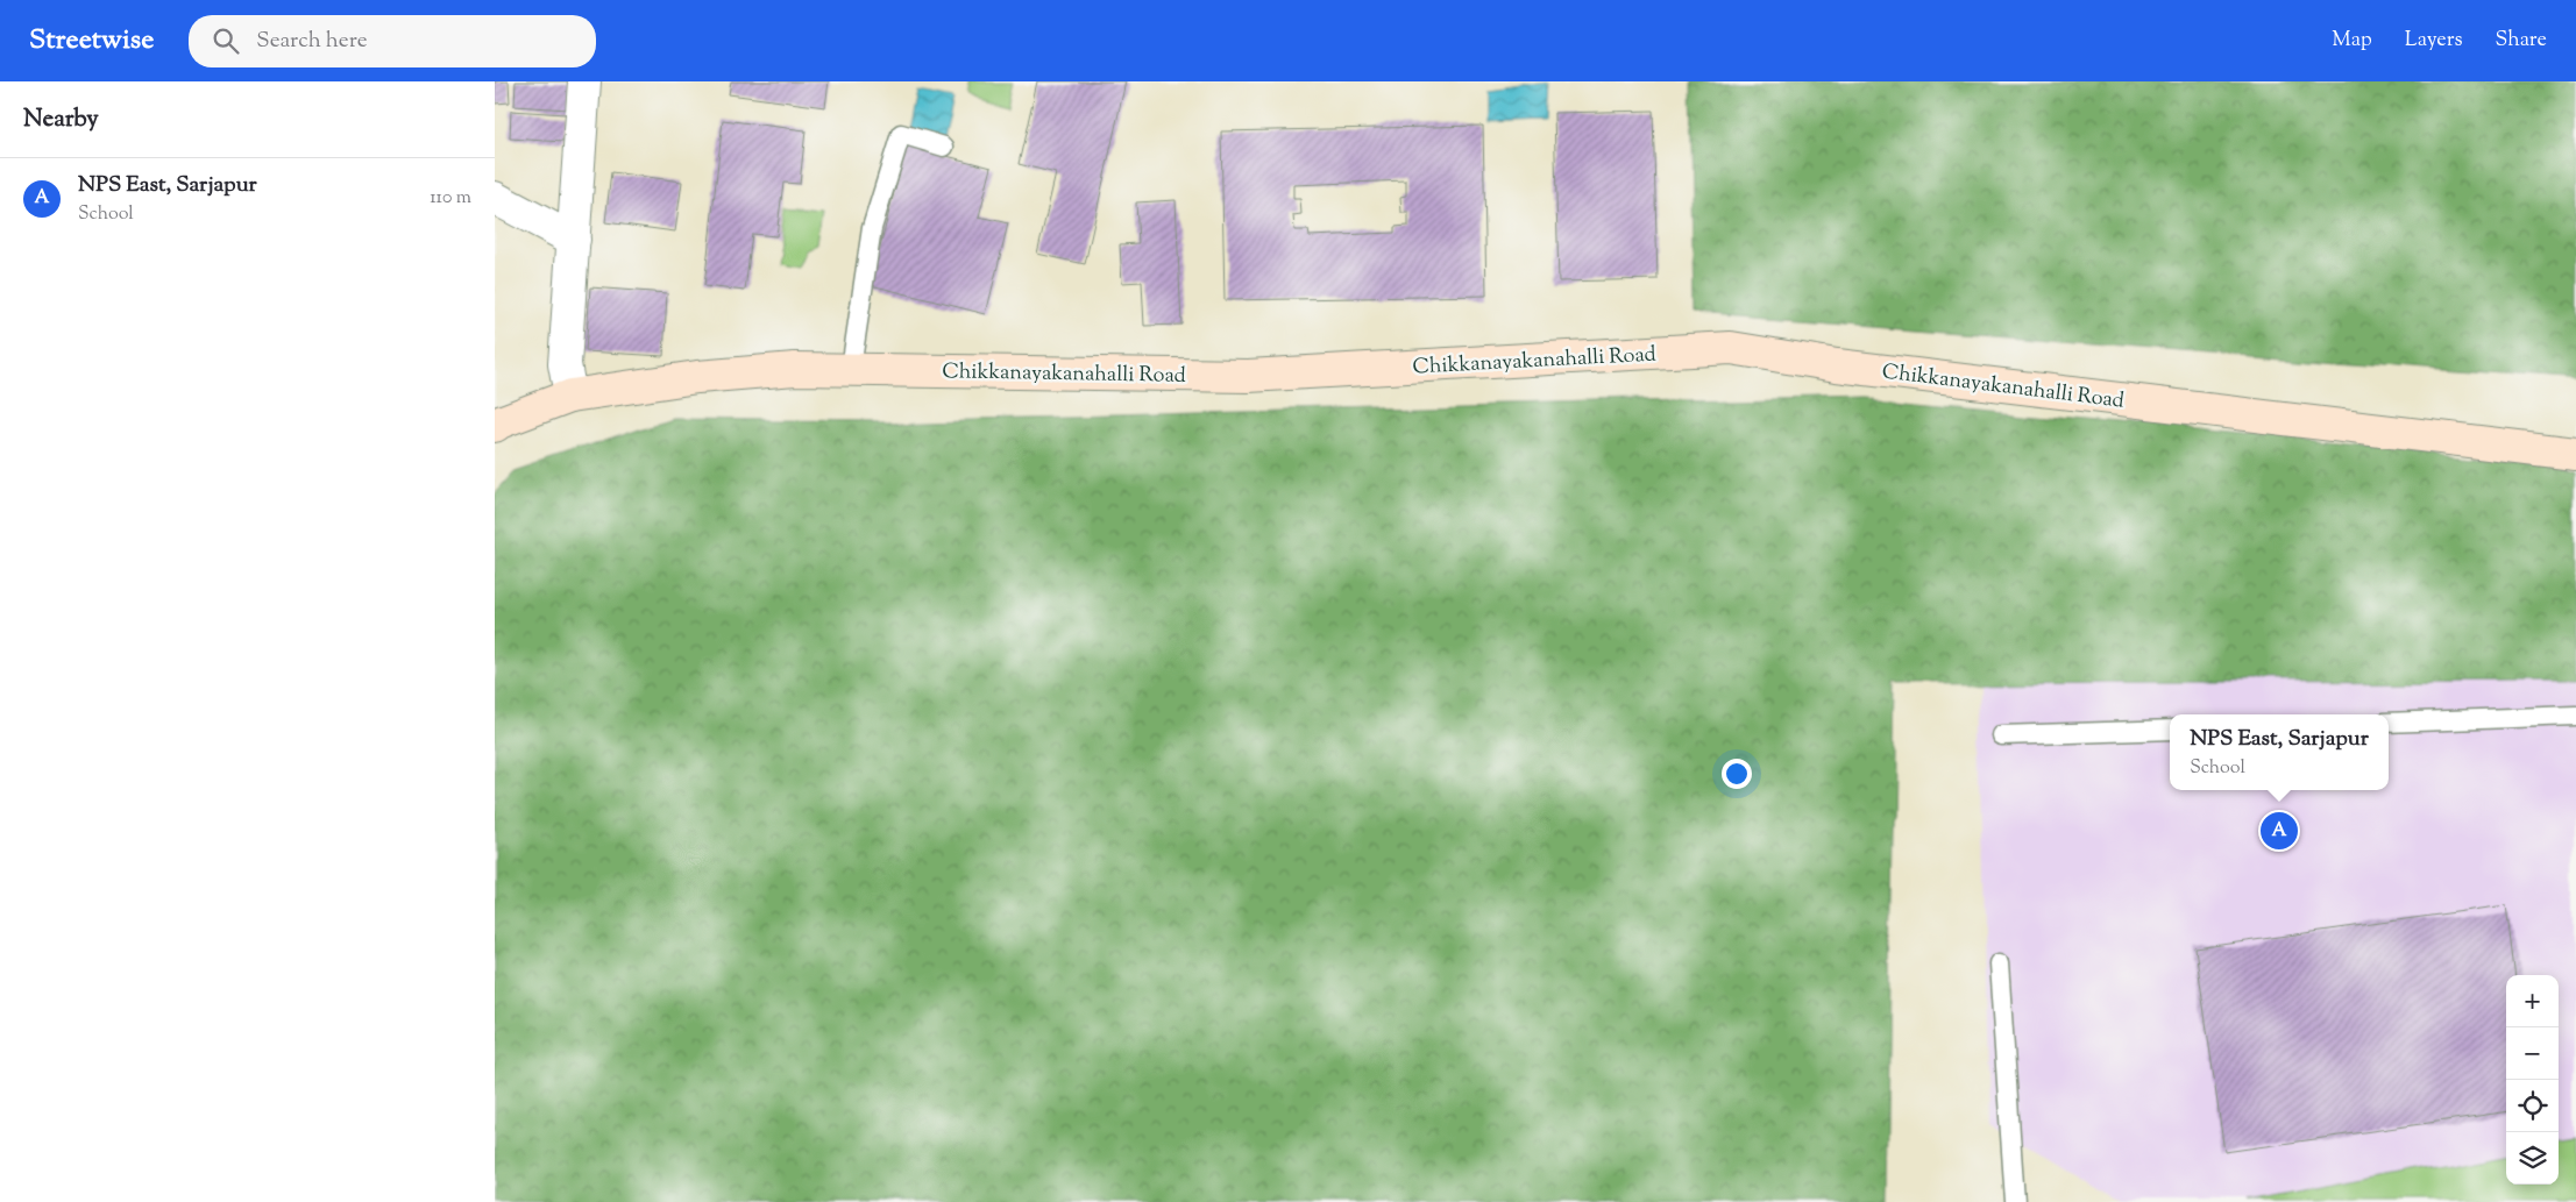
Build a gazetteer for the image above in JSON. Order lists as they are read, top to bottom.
{
  "streets": {
    "main road": ["Chikkanayakanahalli Road"]
  },
  "page": {
    "header": "Streetwise",
    "search": "Search here",
    "nav": ["Map", "Layers", "Share"],
    "heading": "Nearby",
    "list": [
      {
        "mark": "A",
        "name": "NPS East, Sarjapur",
        "note": "School",
        "value": "110 m"
      }
    ],
    "popup": ["NPS East, Sarjapur", "School"],
    "pins": "A",
    "map_buttons": ["+", "−"]
  }
}
